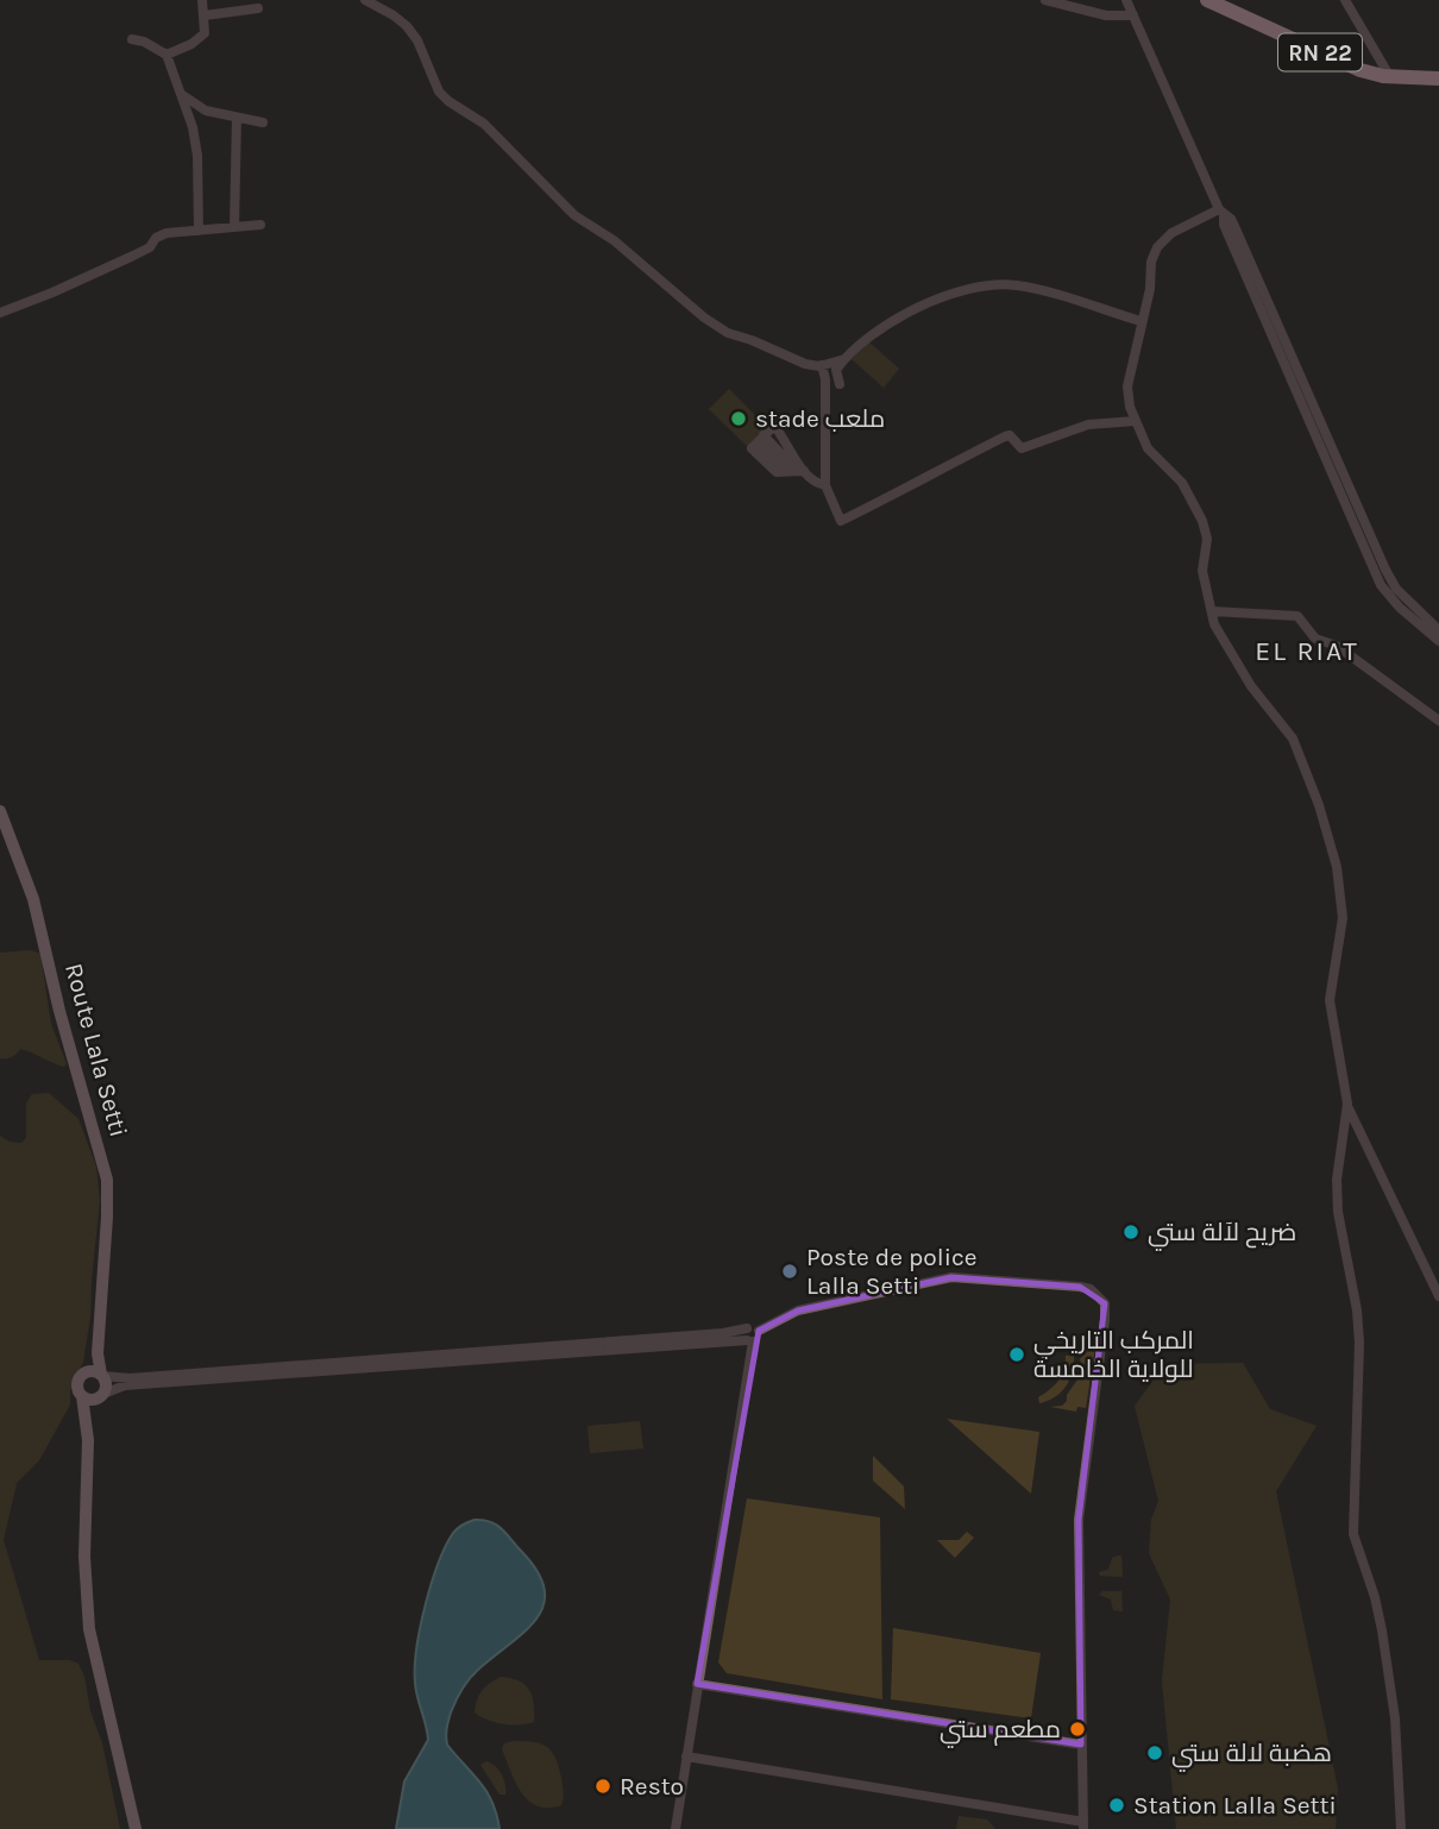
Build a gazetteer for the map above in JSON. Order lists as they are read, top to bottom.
{
  "streets": {
    "main road": ["RN 22", "Route Lala Setti"]
  },
  "districts": ["EL RIAT"],
  "places": [
    "stade ملعب",
    "ضريح لآلة ستي",
    "Poste de police Lalla Setti",
    "المركب التاريخي للولاية الخامسة",
    "مطعم ستي",
    "هضبة لالة ستي",
    "Resto",
    "Station Lalla Setti"
  ]
}
